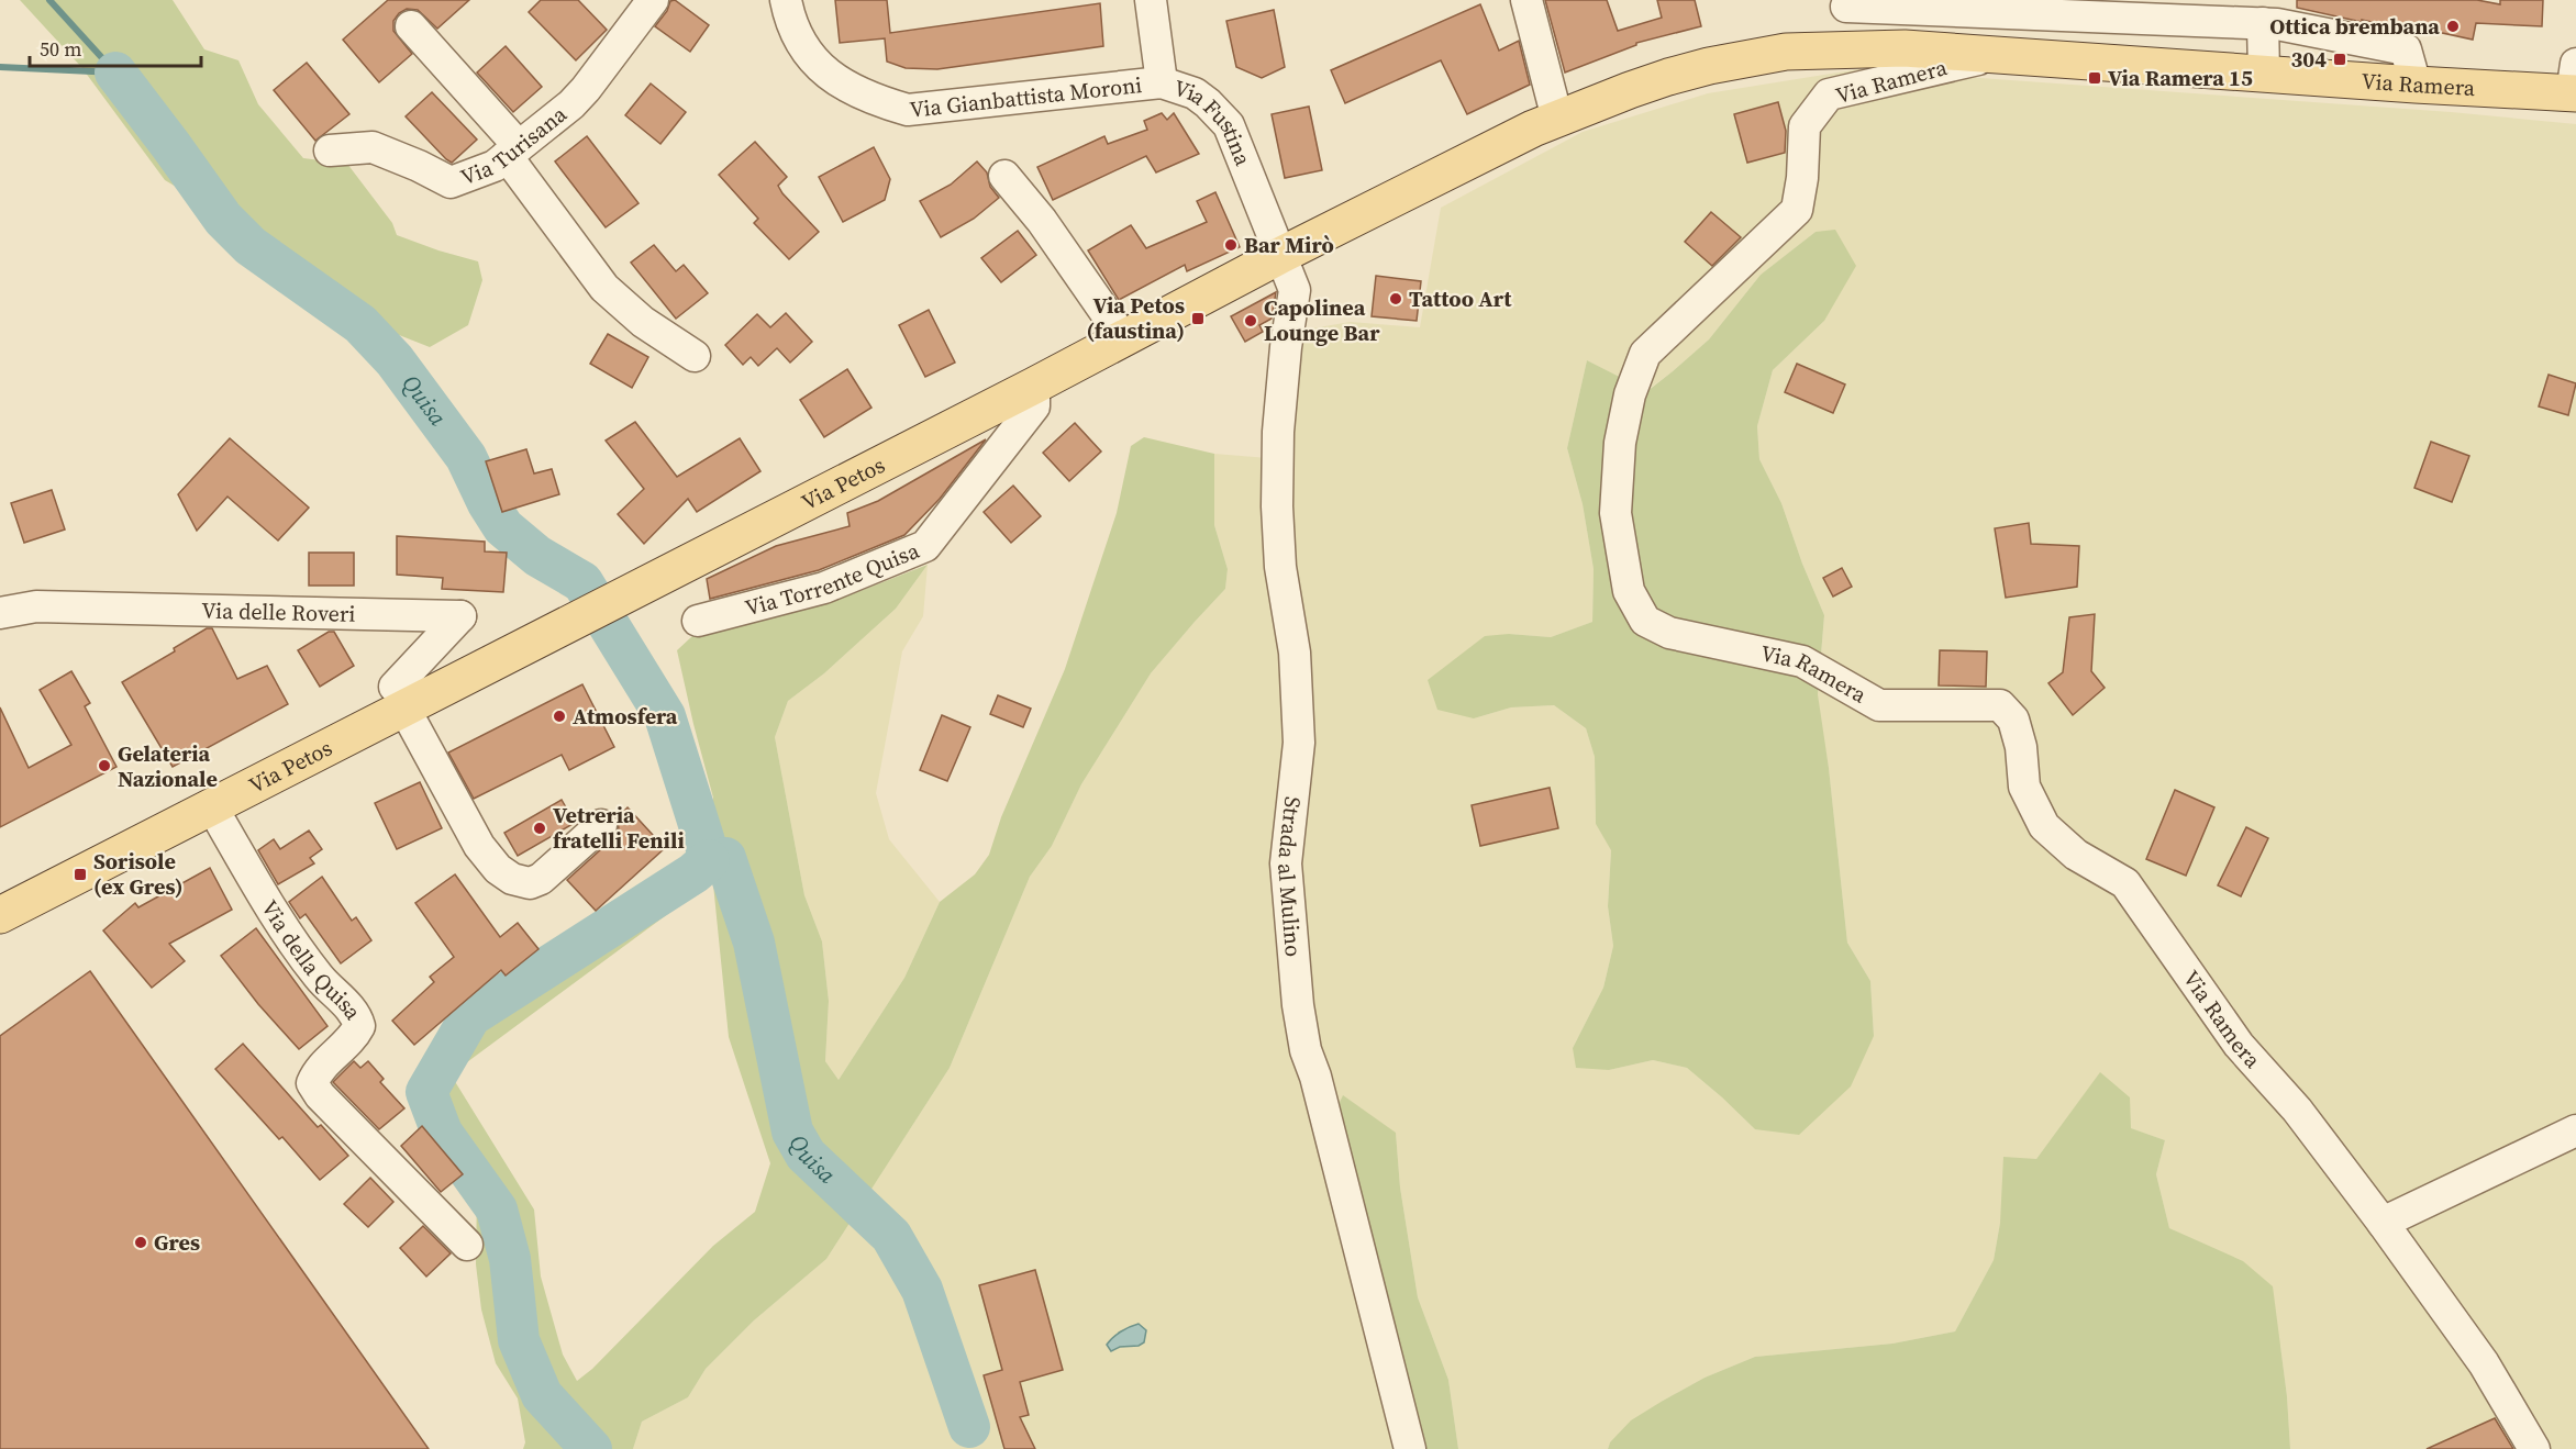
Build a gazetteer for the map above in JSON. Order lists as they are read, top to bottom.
{
  "streets": {
    "main road": ["Via Ramera", "Via Petos"],
    "street": [
      "Via Gianbattista Moroni",
      "Via Fustina",
      "Via Turisana",
      "Via Torrente Quisa",
      "Via delle Roveri",
      "Strada al Mulino",
      "Via della Quisa"
    ]
  },
  "crossings": [
    ["Via Ramera", "Via Fustina"],
    ["Via Ramera", "Via Petos"],
    ["Via Ramera", "Strada al Mulino"],
    ["Via Gianbattista Moroni", "Via Fustina"],
    ["Via Fustina", "Via Petos"],
    ["Via Fustina", "Strada al Mulino"],
    ["Via Petos", "Via Torrente Quisa"],
    ["Via Petos", "Via delle Roveri"],
    ["Via Petos", "Strada al Mulino"],
    ["Via Petos", "Via della Quisa"]
  ],
  "water": ["Quisa"],
  "places": {
    "other": [
      "Ottica brembana",
      "Bar Mirò",
      "Tattoo Art",
      "Capolinea Lounge Bar",
      "Atmosfera",
      "Gelateria Nazionale",
      "Vetreria fratelli Fenili",
      "Gres"
    ],
    "transit": [
      "304",
      "Via Ramera 15",
      "Via Petos (faustina)",
      "Sorisole (ex Gres)"
    ]
  },
  "scale_bar": "50 m"
}
